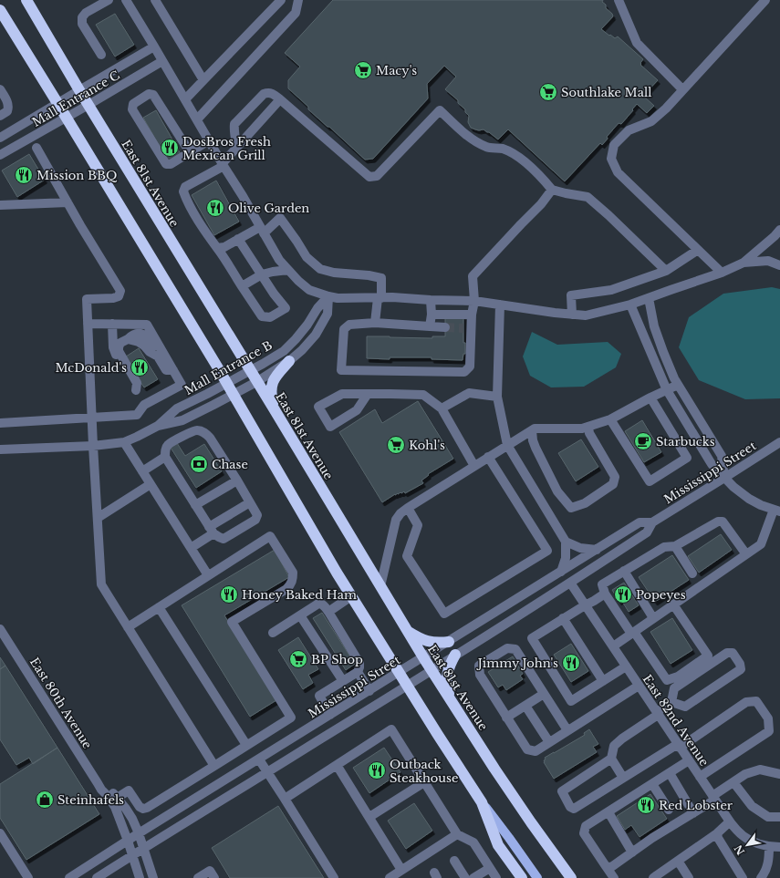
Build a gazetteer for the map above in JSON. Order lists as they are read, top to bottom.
{
  "streets": {
    "highway": ["East 81st Avenue"],
    "street": [
      "Mall Entrance C",
      "Mall Entrance B",
      "Mississippi Street",
      "East 80th Avenue",
      "East 82nd Avenue"
    ]
  },
  "crossings": [
    ["Mall Entrance C", "East 81st Avenue"],
    ["East 81st Avenue", "Mall Entrance B"],
    ["East 81st Avenue", "Mississippi Street"],
    ["Mississippi Street", "East 82nd Avenue"]
  ],
  "places": {
    "supermarket": [
      "Macy's",
      "Southlake Mall",
      "Kohl's",
      "BP Shop"
    ],
    "restaurant": [
      "DosBros Fresh Mexican Grill",
      "Mission BBQ",
      "Olive Garden",
      "McDonald's",
      "Honey Baked Ham",
      "Popeyes",
      "Jimmy John's",
      "Outback Steakhouse",
      "Red Lobster"
    ],
    "cafe": ["Starbucks"],
    "bank": ["Chase"],
    "shop": ["Steinhafels"]
  },
  "north": "bottom left"
}
